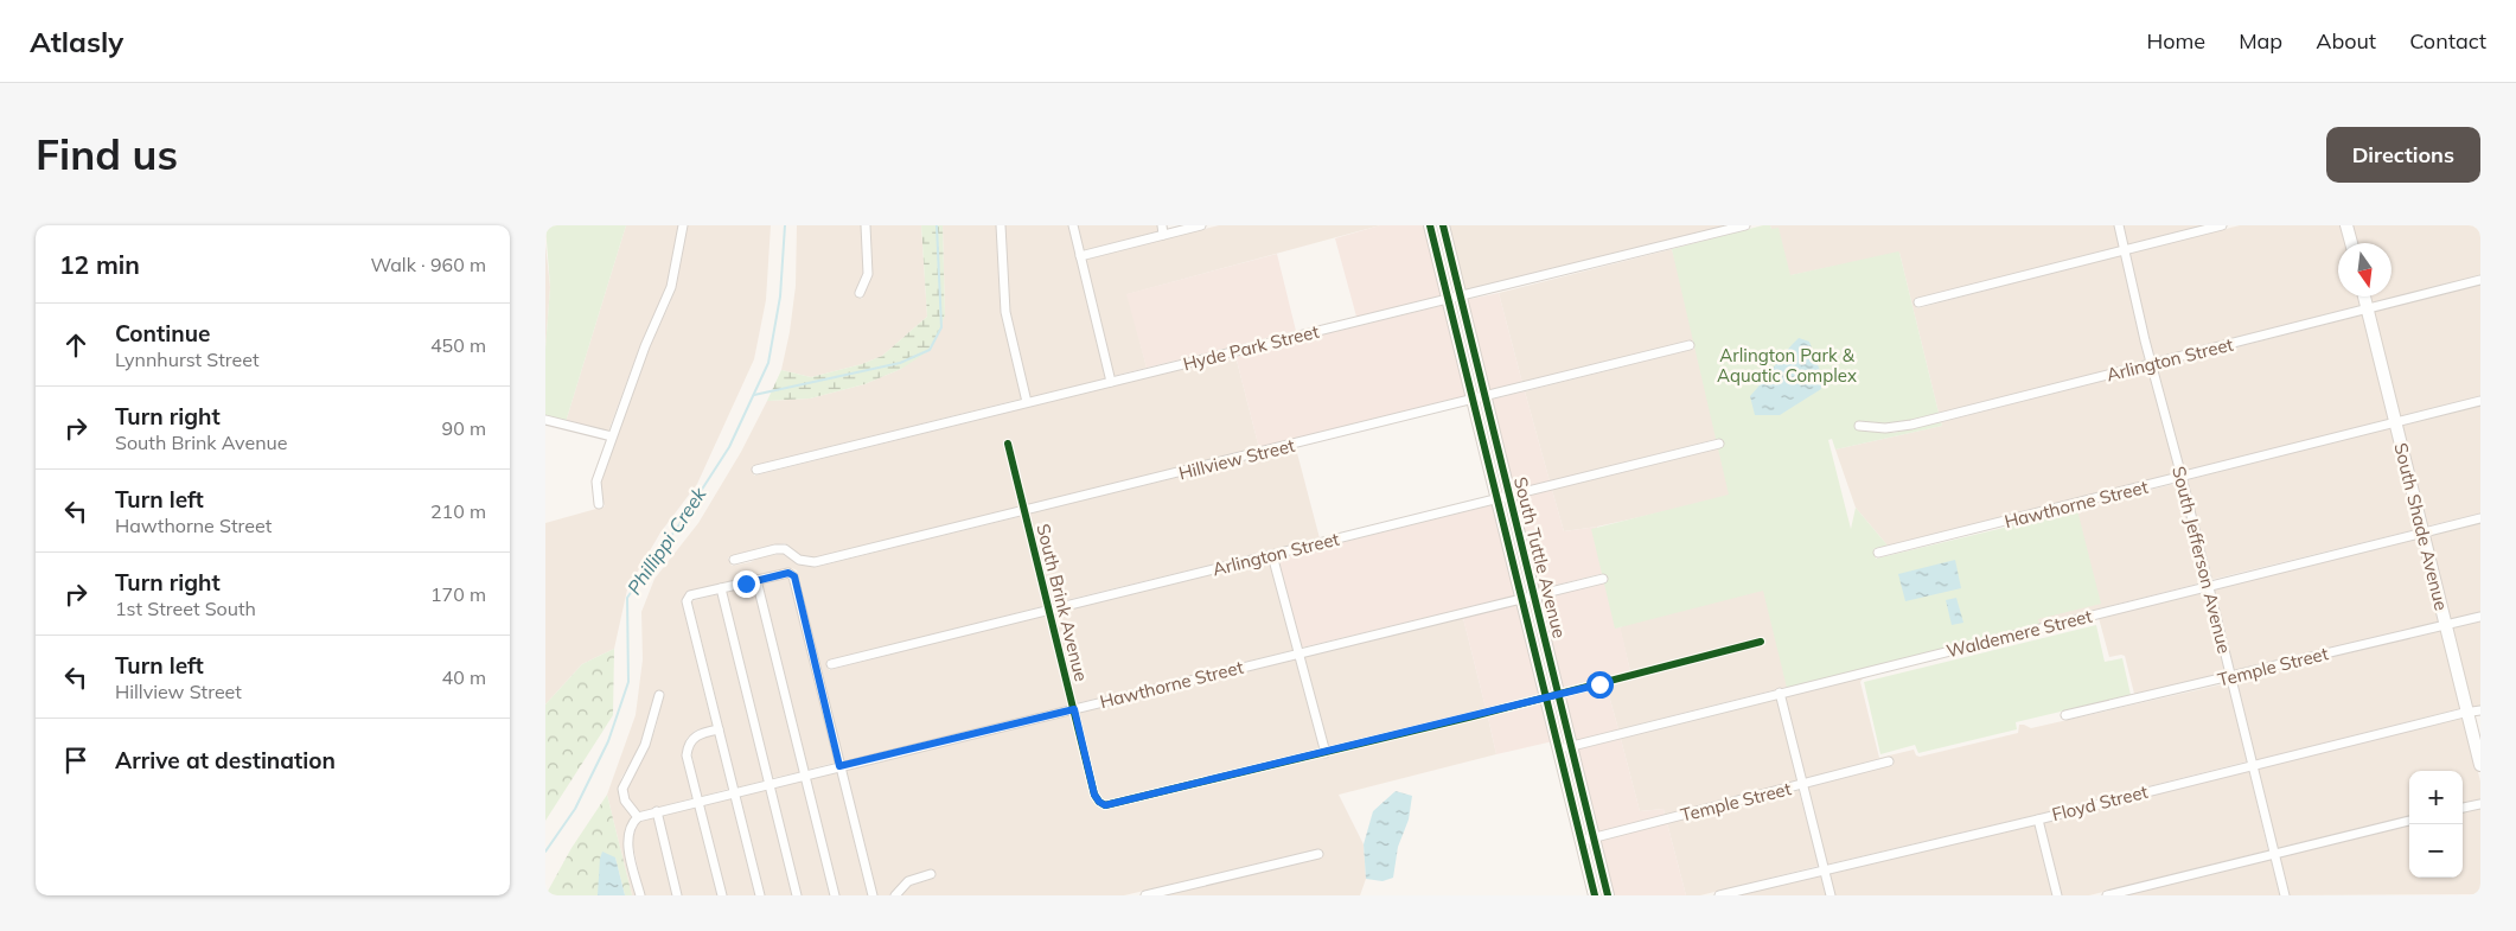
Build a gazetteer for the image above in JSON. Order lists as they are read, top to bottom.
{
  "streets": {
    "main road": ["South Shade Avenue", "South Tuttle Avenue"],
    "street": [
      "Hyde Park Street",
      "Arlington Street",
      "Hillview Street",
      "Hawthorne Street",
      "South Jefferson Avenue",
      "South Brink Avenue",
      "Waldemere Street",
      "Temple Street",
      "Floyd Street"
    ]
  },
  "crossings": [
    ["Hyde Park Street", "South Tuttle Avenue"],
    ["Arlington Street", "South Shade Avenue"],
    ["Arlington Street", "South Tuttle Avenue"],
    ["Arlington Street", "South Jefferson Avenue"],
    ["Arlington Street", "South Brink Avenue"],
    ["Hillview Street", "South Tuttle Avenue"],
    ["Hillview Street", "South Brink Avenue"],
    ["Hawthorne Street", "South Shade Avenue"],
    ["Hawthorne Street", "South Tuttle Avenue"],
    ["Hawthorne Street", "South Jefferson Avenue"],
    ["Hawthorne Street", "South Brink Avenue"],
    ["South Shade Avenue", "Waldemere Street"],
    ["South Shade Avenue", "Temple Street"],
    ["South Shade Avenue", "Floyd Street"],
    ["South Tuttle Avenue", "Waldemere Street"],
    ["South Tuttle Avenue", "Temple Street"],
    ["South Jefferson Avenue", "Waldemere Street"],
    ["South Jefferson Avenue", "Temple Street"],
    ["South Jefferson Avenue", "Floyd Street"]
  ],
  "water": ["Phillippi Creek"],
  "parks": ["Arlington Park & Aquatic Complex"],
  "north": "bottom",
  "page": {
    "header": "Atlasly",
    "nav": [
      "Home",
      "Map",
      "About",
      "Contact"
    ],
    "buttons": "Directions",
    "title": "Find us",
    "heading": ["12 min", "Walk · 960 m"],
    "list": [
      ["Continue", "Lynnhurst Street", "450 m"],
      ["Turn right", "South Brink Avenue", "90 m"],
      ["Turn left", "Hawthorne Street", "210 m"],
      ["Turn right", "1st Street South", "170 m"],
      ["Turn left", "Hillview Street", "40 m"],
      "Arrive at destination"
    ],
    "map_buttons": ["+", "−"]
  }
}
